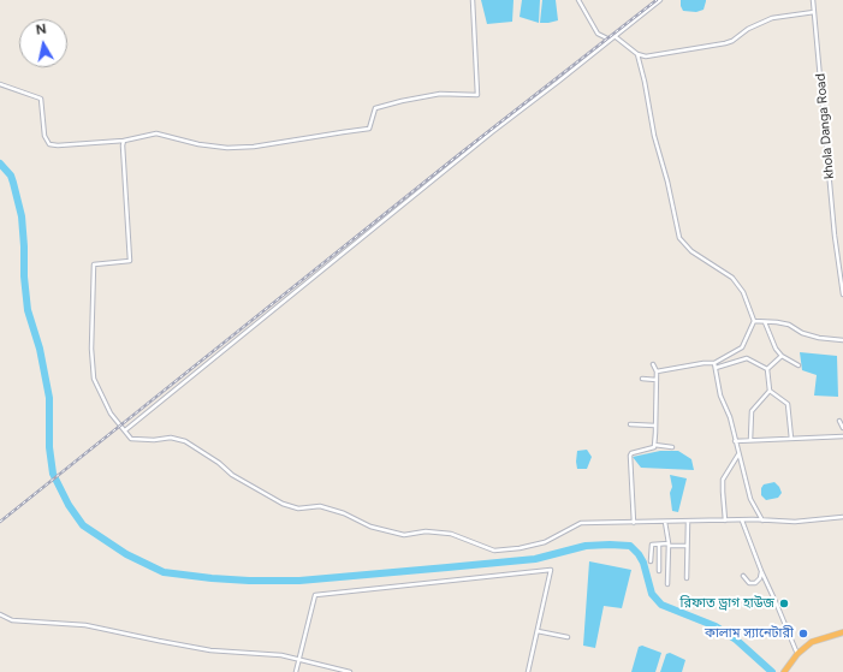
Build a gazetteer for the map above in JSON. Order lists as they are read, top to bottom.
{
  "streets": {
    "street": ["khola Danga Road"]
  },
  "places": ["রিফাত ড্রাগ হাউজ", "কালাম স্যানেটারী"],
  "north": "top"
}
